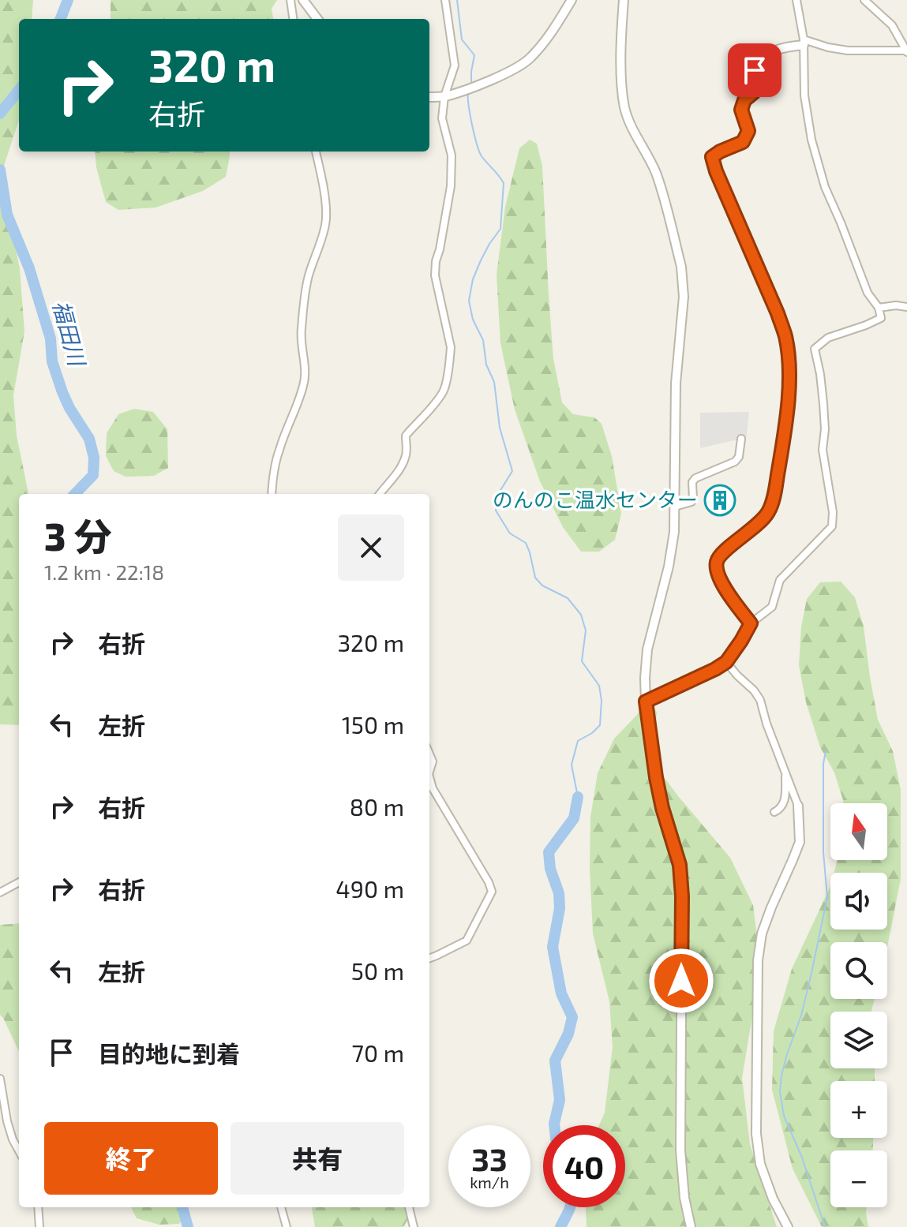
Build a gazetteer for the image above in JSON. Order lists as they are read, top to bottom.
{
  "water": ["福田川"],
  "places": {
    "building": ["のんのこ温水センター"]
  },
  "north": "top",
  "page": {
    "turn": ["320 m", "右折"],
    "heading": ["3 分", "1.2 km · 22:18"],
    "list": [
      {
        "name": "右折",
        "value": "320 m"
      },
      {
        "name": "左折",
        "value": "150 m"
      },
      {
        "name": "右折",
        "value": "80 m"
      },
      {
        "name": "右折",
        "value": "490 m"
      },
      {
        "name": "左折",
        "value": "50 m"
      },
      {
        "name": "目的地に到着",
        "value": "70 m"
      }
    ],
    "map_buttons": ["+", "−"],
    "buttons": ["終了", "共有"],
    "speed": "33 km/h",
    "limit": "40"
  }
}
